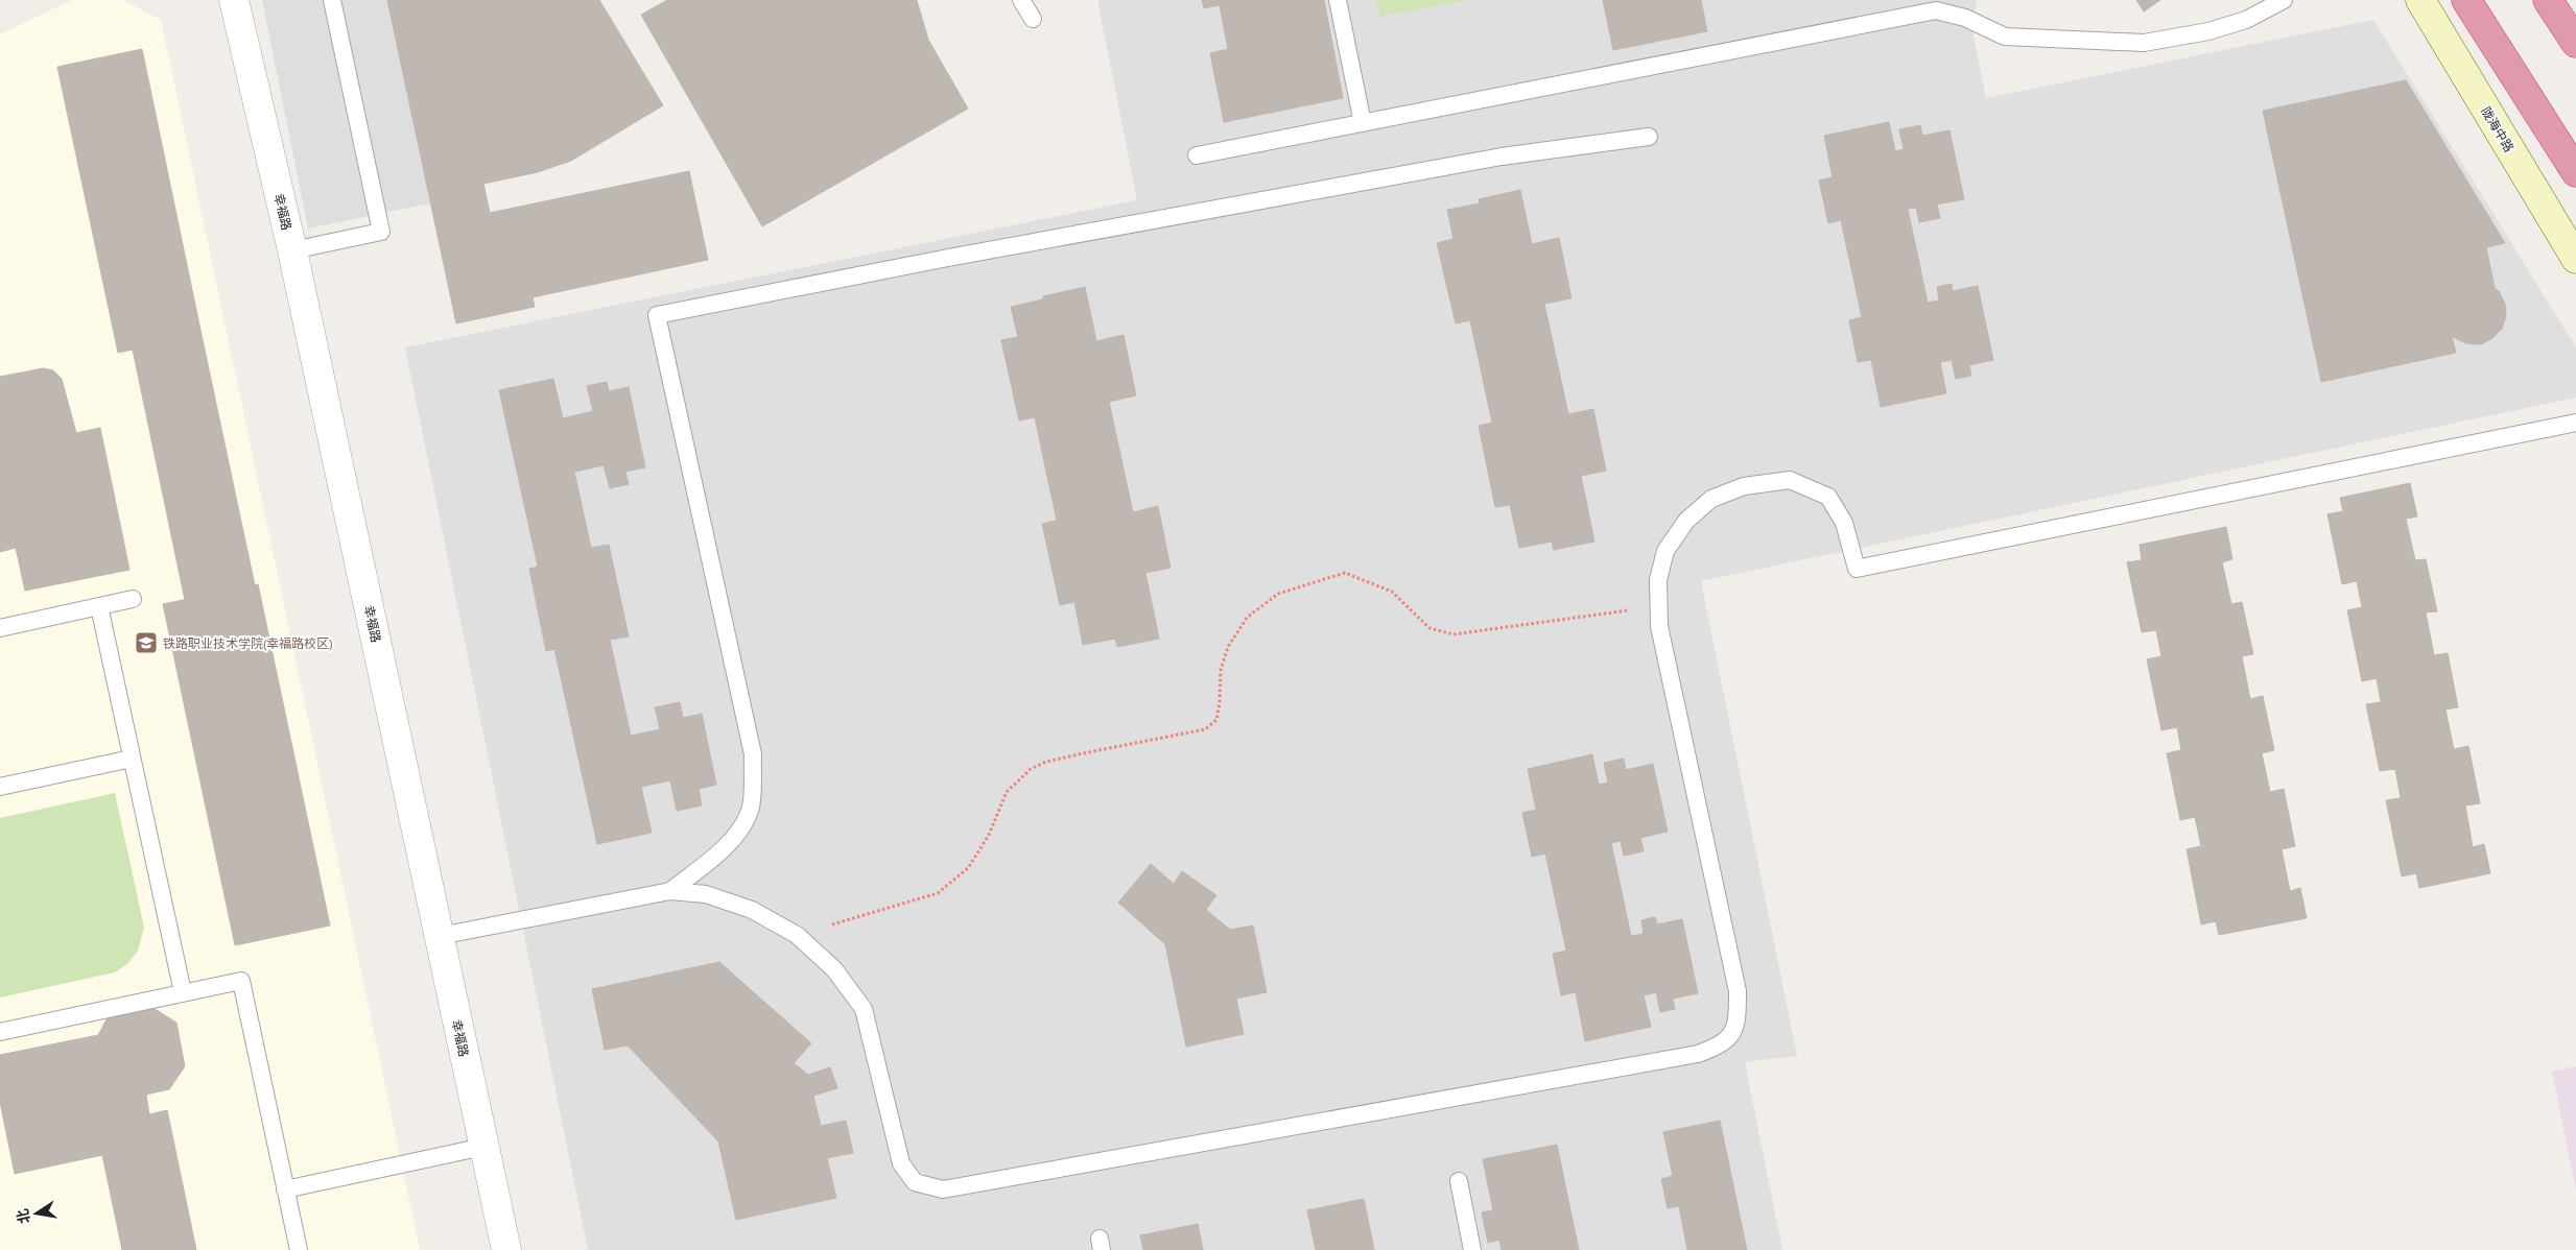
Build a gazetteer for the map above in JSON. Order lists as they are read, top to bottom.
{
  "streets": {
    "street": ["陇海中路", "幸福路"]
  },
  "places": {
    "school or university": ["铁路职业技术学院(幸福路校区)"]
  },
  "north": "left"
}
